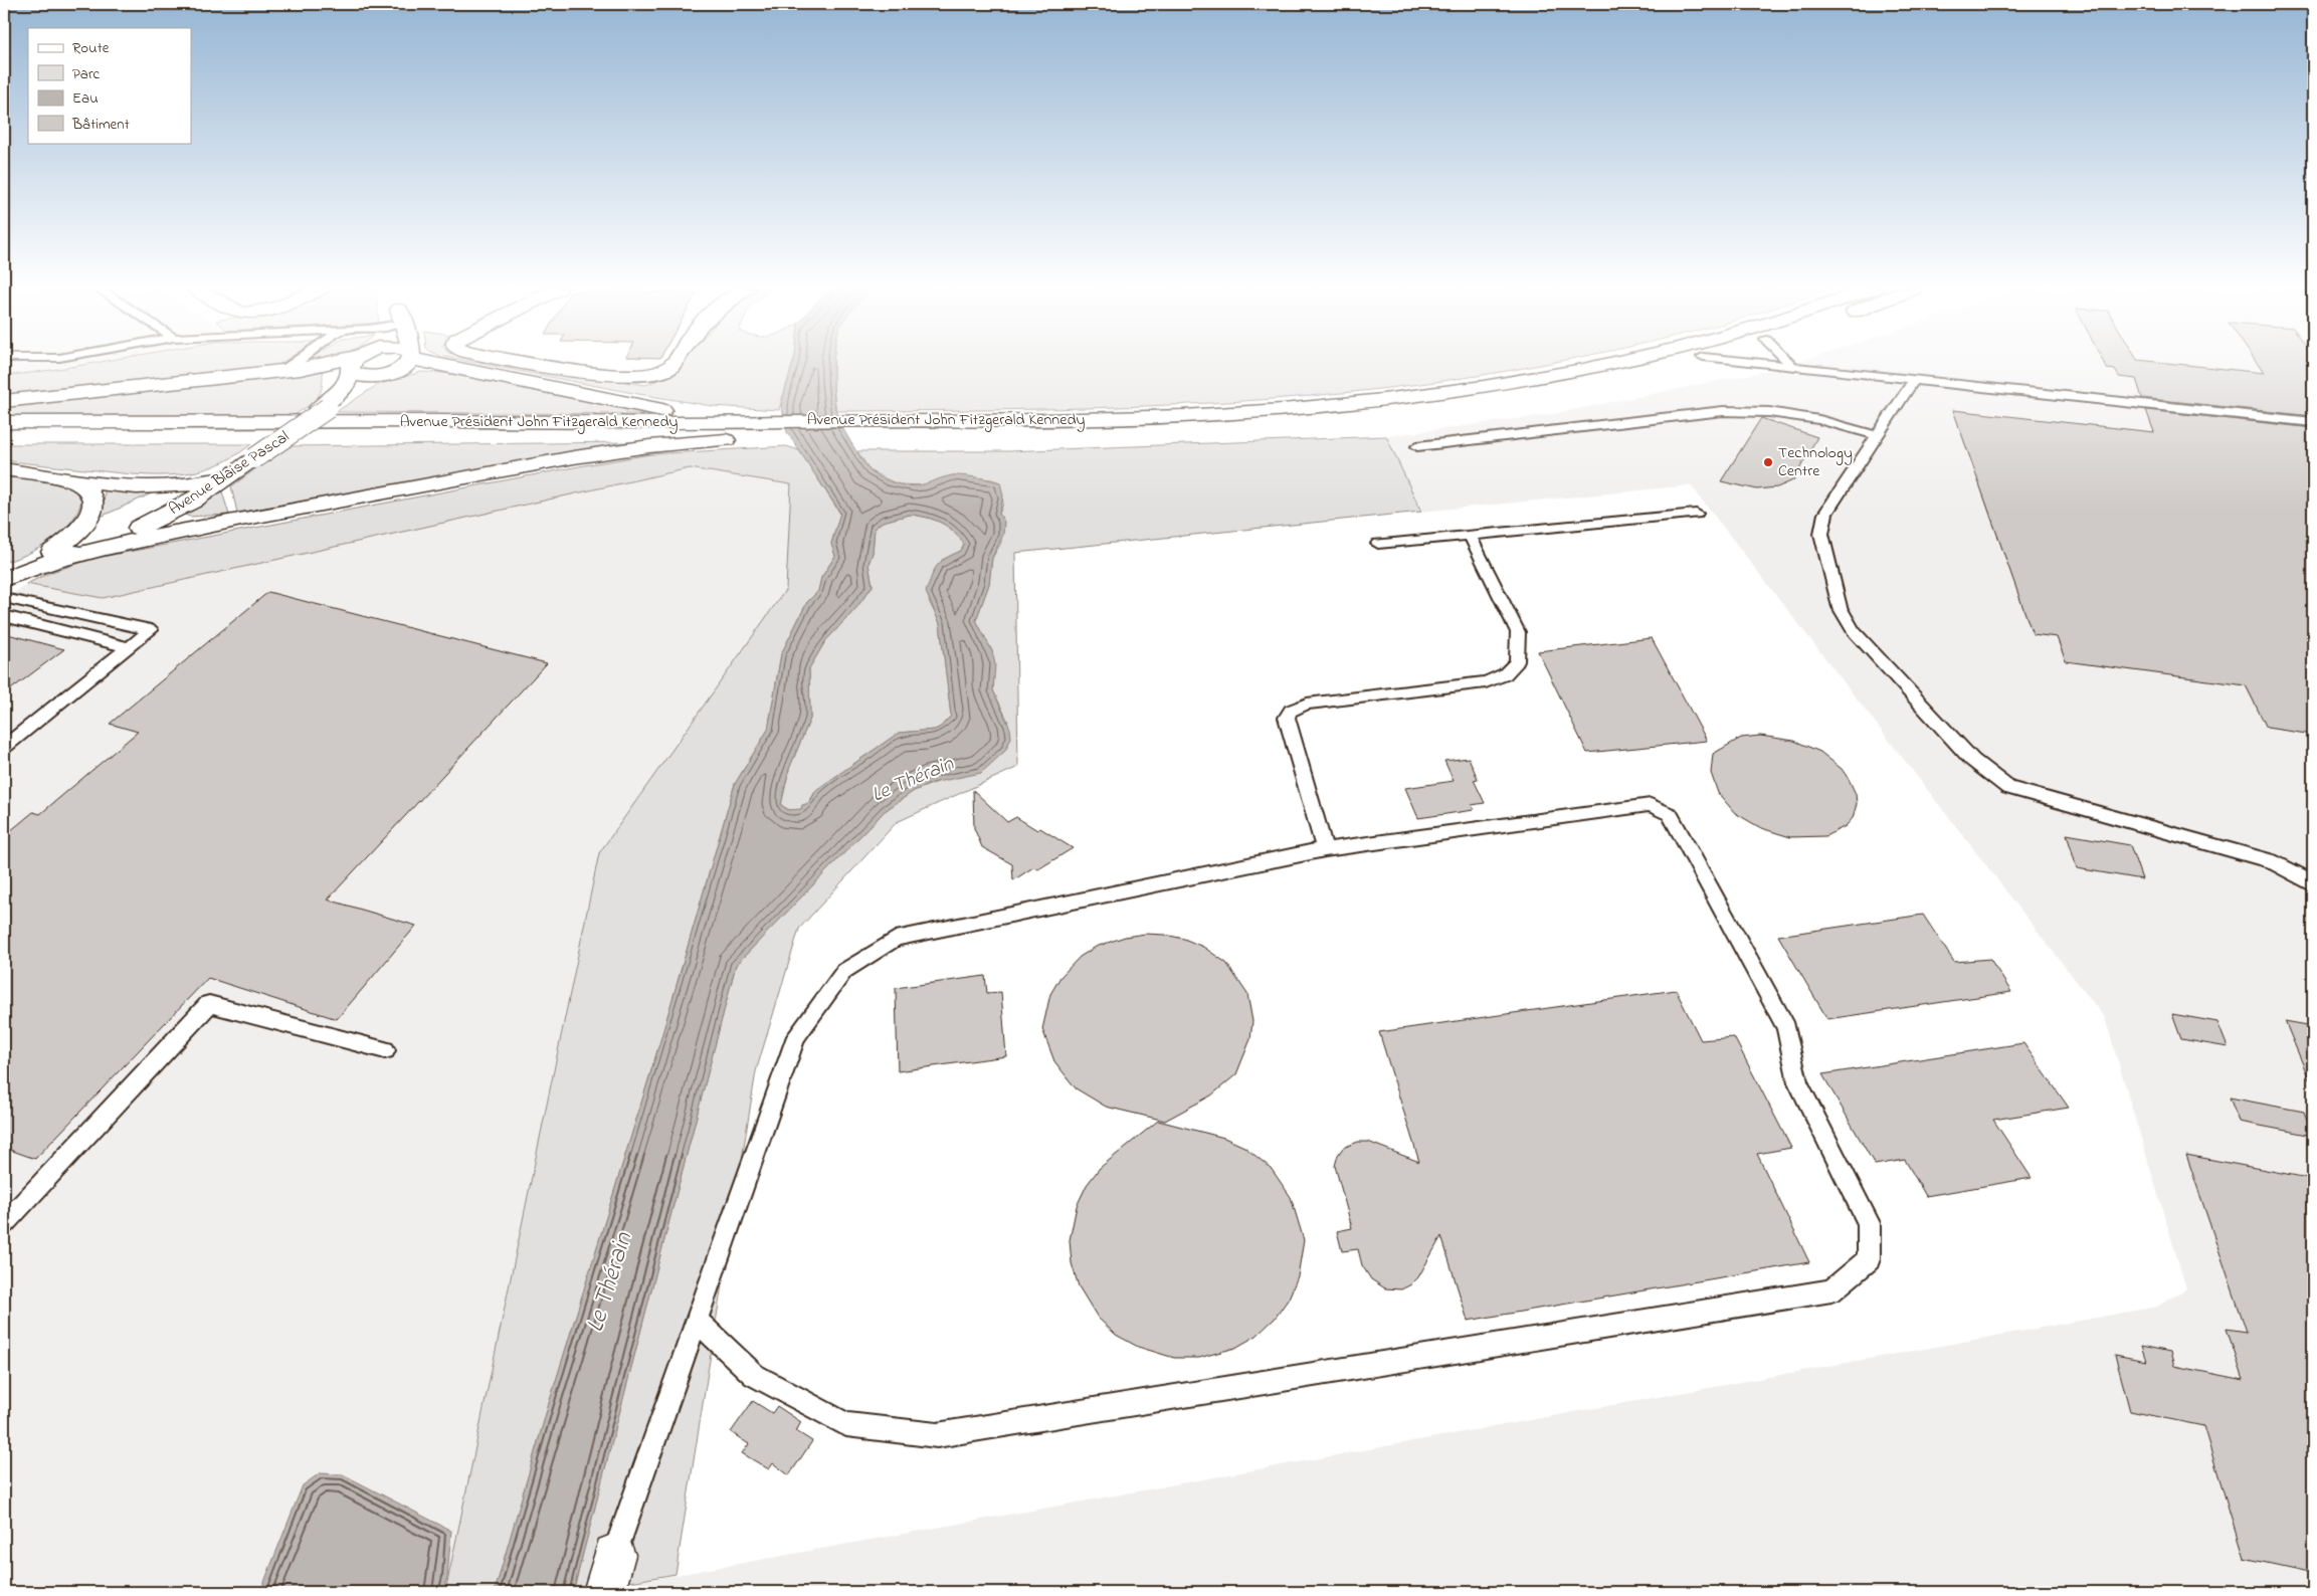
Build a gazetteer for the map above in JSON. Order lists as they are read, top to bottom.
{
  "streets": {
    "main road": ["Avenue Président John Fitzgerald Kennedy", "Avenue Blaise Pascal"]
  },
  "water": ["Le Thérain"],
  "places": ["Technology Centre"],
  "legend": [
    "Route",
    "Parc",
    "Eau",
    "Bâtiment"
  ]
}
